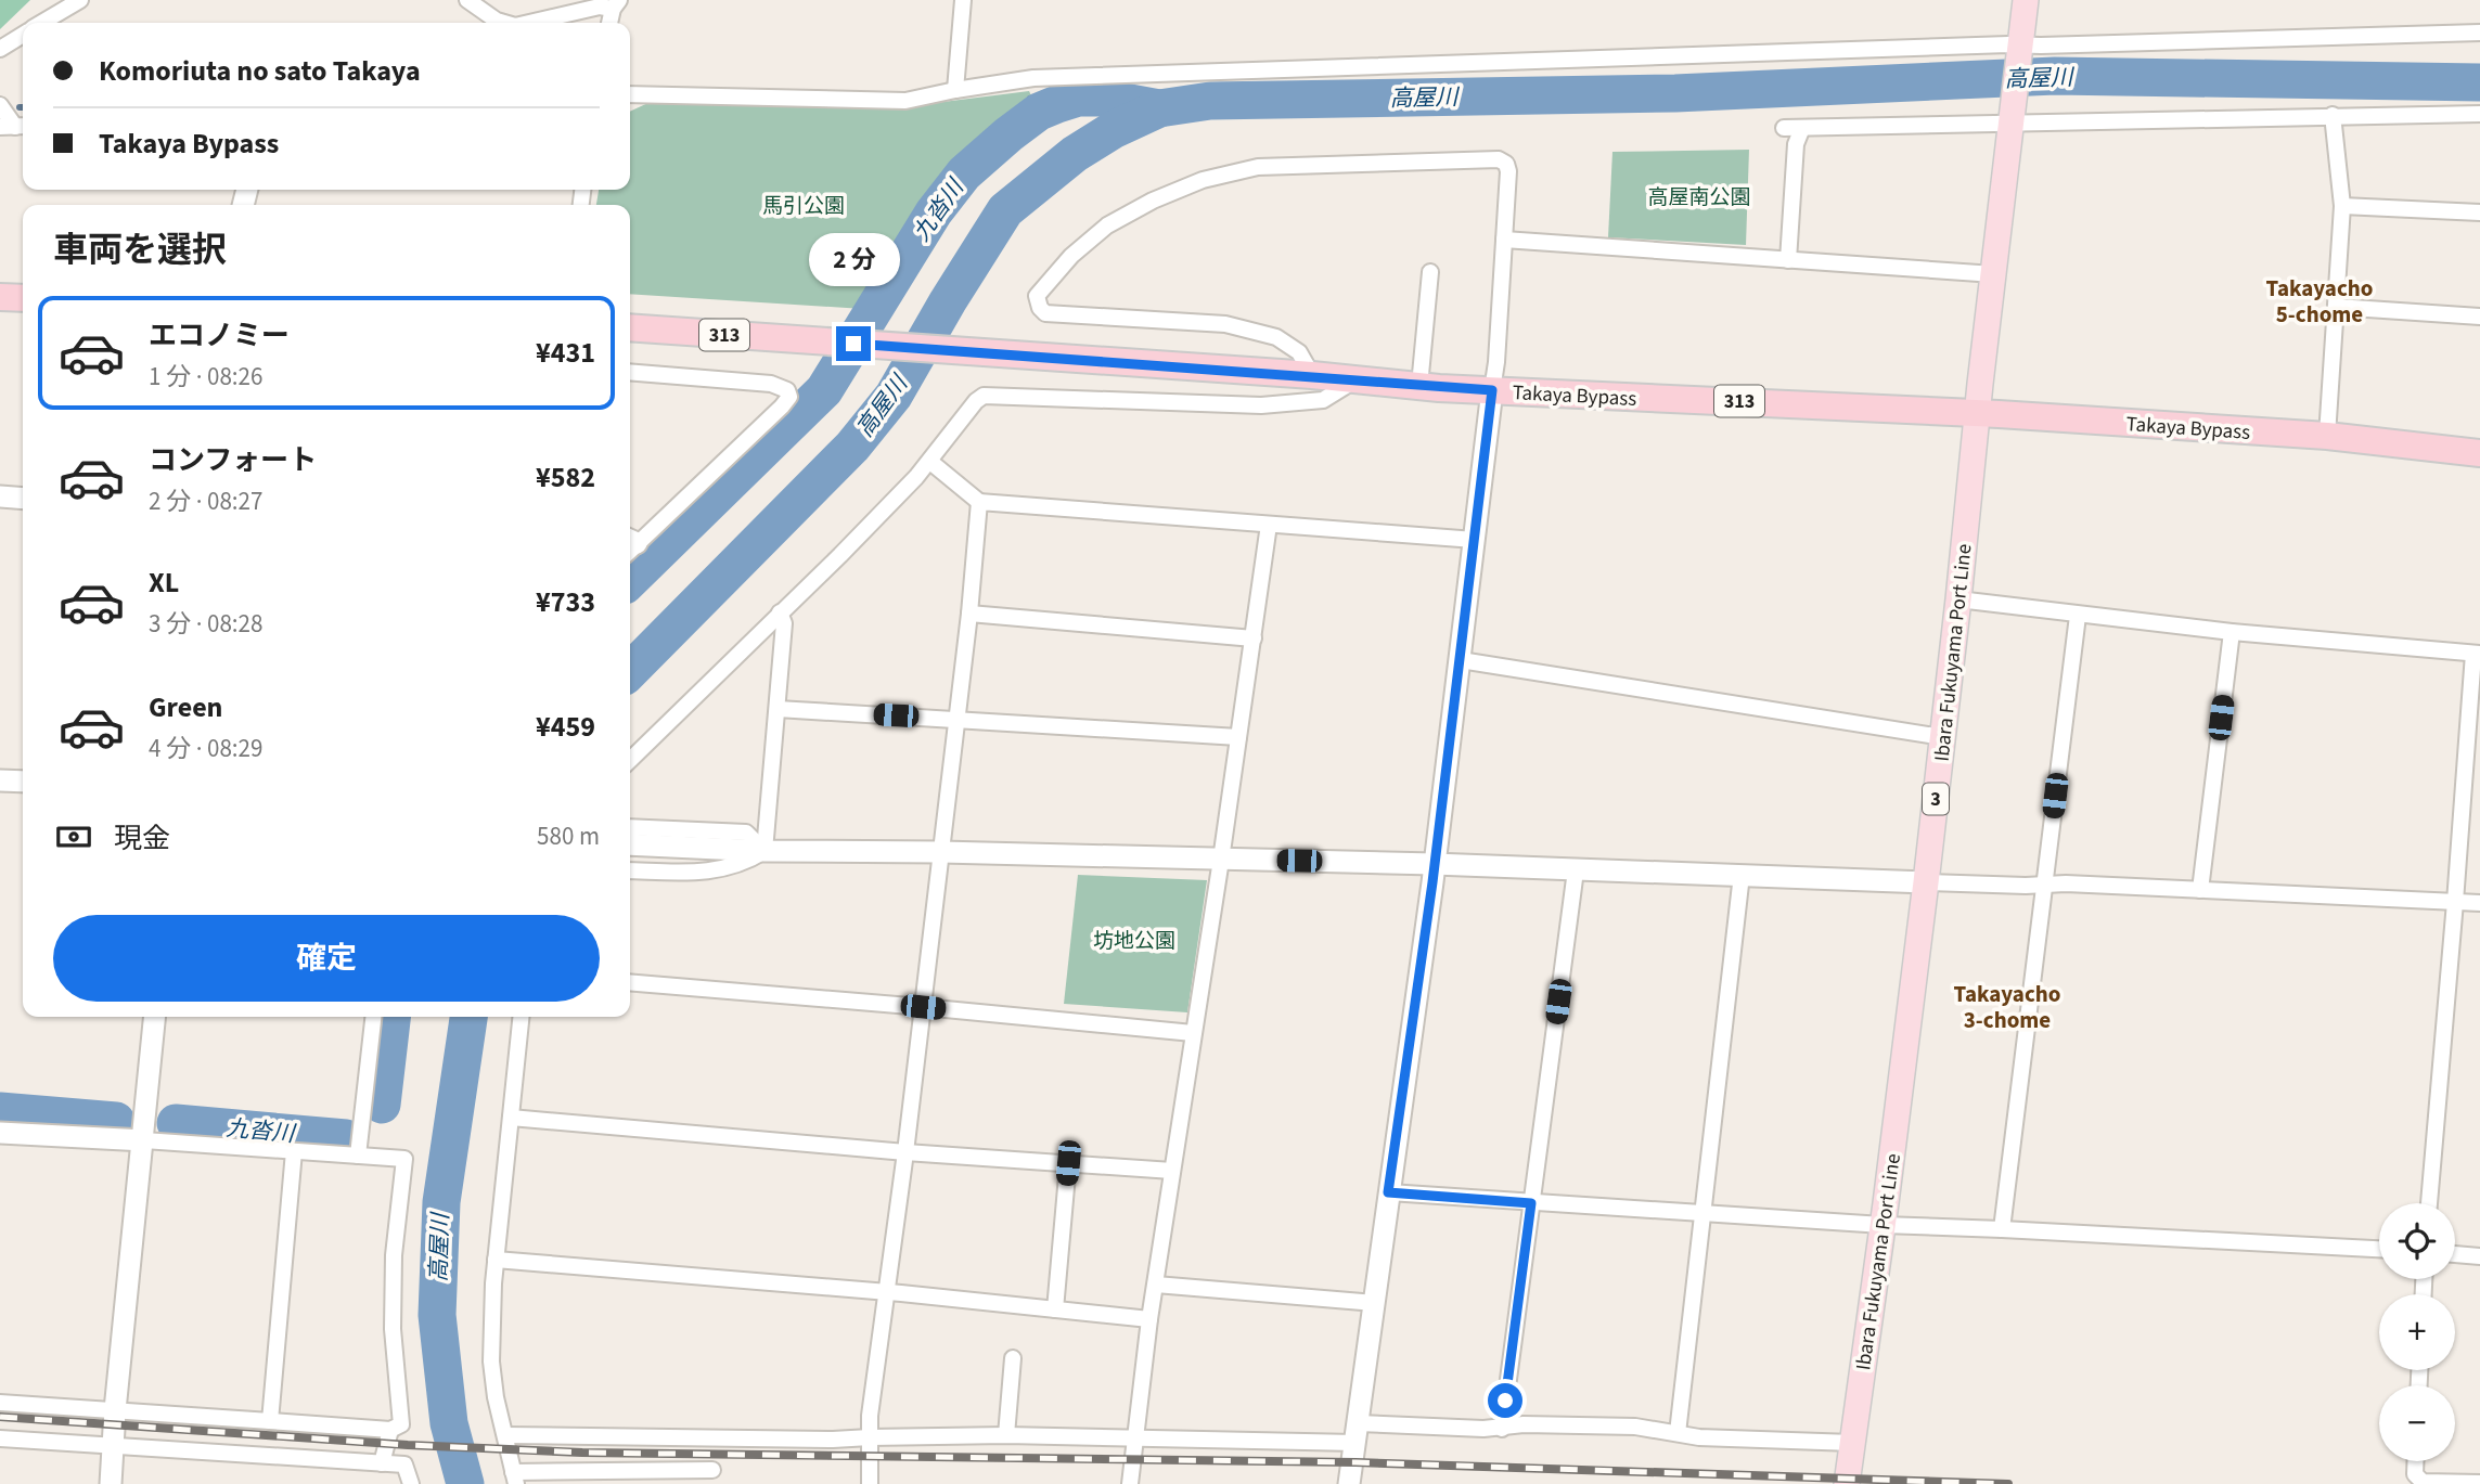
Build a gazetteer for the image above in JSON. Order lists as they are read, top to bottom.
{
  "streets": {
    "highway": ["313", "Takaya Bypass"],
    "main road": ["Ibara Fukuyama Port Line", "3"]
  },
  "crossings": [
    ["Takaya Bypass", "Ibara Fukuyama Port Line"]
  ],
  "districts": ["Takayacho 5-chome", "Takayacho 3-chome"],
  "water": ["高屋川", "九沓川"],
  "parks": ["高屋南公園", "馬引公園", "坊地公園"],
  "page": {
    "banner": ["Komoriuta no sato Takaya", "Takaya Bypass"],
    "heading": "車両を選択",
    "bubble": "2 分",
    "list": [
      {
        "name": "エコノミー",
        "note": "1 分 · 08:26",
        "value": "¥431"
      },
      {
        "name": "コンフォート",
        "note": "2 分 · 08:27",
        "value": "¥582"
      },
      {
        "name": "XL",
        "note": "3 分 · 08:28",
        "value": "¥733"
      },
      {
        "name": "Green",
        "note": "4 分 · 08:29",
        "value": "¥459"
      }
    ],
    "pay": ["現金", "580 m"],
    "buttons": "確定",
    "map_buttons": ["+", "−"]
  }
}
